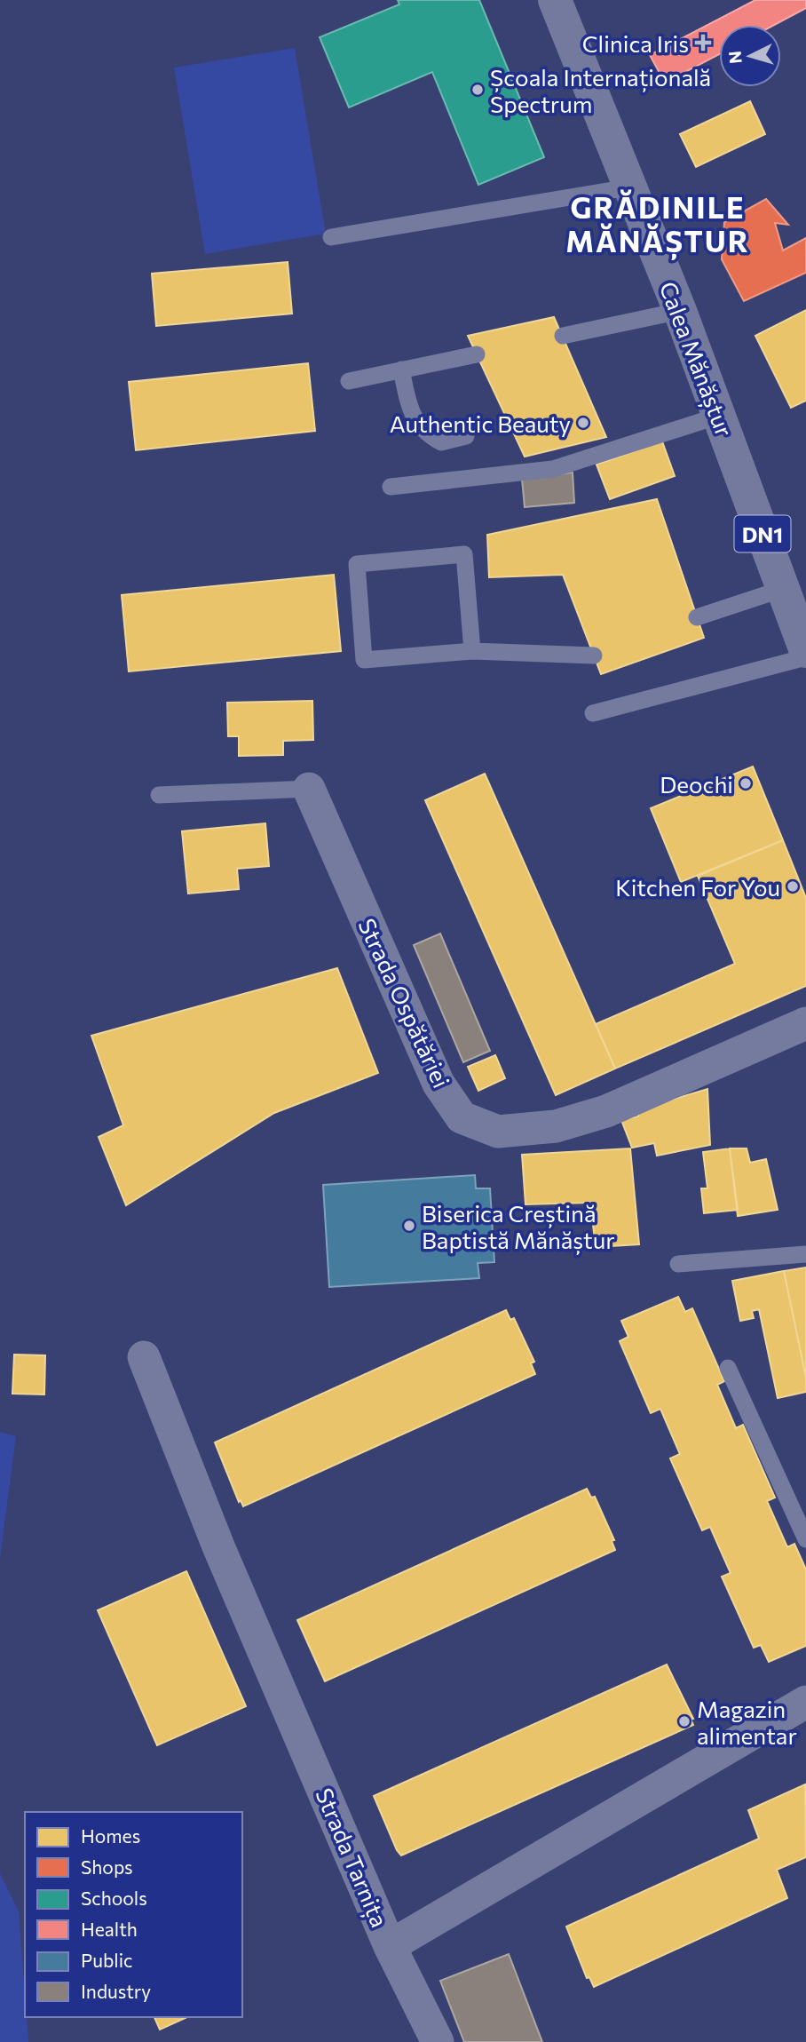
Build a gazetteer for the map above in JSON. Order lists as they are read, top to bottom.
{
  "streets": {
    "main road": ["Calea Mănăștur", "DN1"],
    "street": ["Strada Ospătăriei", "Strada Tarnița"]
  },
  "districts": ["GRĂDINILE MĂNĂȘTUR"],
  "places": {
    "health": ["Clinica Iris"],
    "other": [
      "Școala Internațională Spectrum",
      "Authentic Beauty",
      "Deochi",
      "Kitchen For You",
      "Biserica Creștină Baptistă Mănăștur",
      "Magazin alimentar"
    ]
  },
  "legend": [
    "Homes",
    "Shops",
    "Schools",
    "Health",
    "Public",
    "Industry"
  ],
  "north": "left"
}
